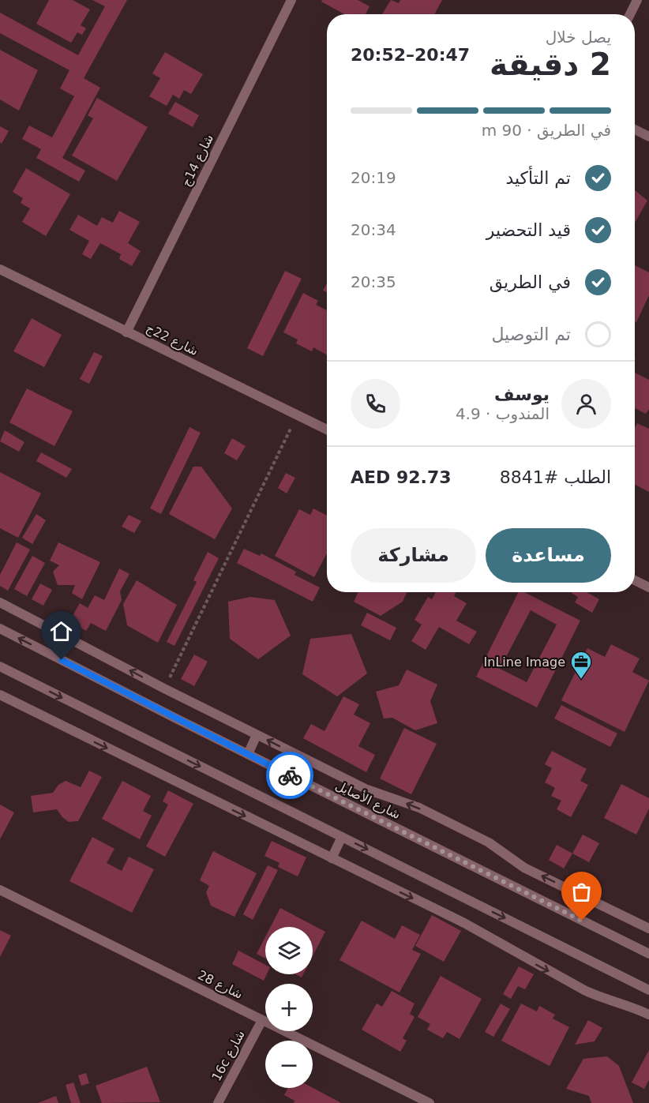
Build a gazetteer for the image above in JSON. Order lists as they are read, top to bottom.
{
  "streets": {
    "street": [
      "شارع 14ج",
      "شارع 22ج",
      "شارع الأصايل",
      "شارع 28",
      "16c شارع"
    ]
  },
  "crossings": [
    ["شارع 14ج", "شارع 22ج"],
    ["شارع 28", "16c شارع"]
  ],
  "places": {
    "office": ["InLine Image"]
  },
  "page": {
    "heading": ["2 دقيقة", "يصل خلال", "20:47–20:52"],
    "panel": [
      "يوسف",
      "المندوب · 4.9",
      "الطلب #8841",
      "AED 92.73"
    ],
    "bar": "في الطريق · 90 m",
    "list": [
      ["تم التأكيد", "20:19"],
      ["قيد التحضير", "20:34"],
      ["في الطريق", "20:35"],
      "تم التوصيل"
    ],
    "buttons": ["مساعدة", "مشاركة"],
    "map_buttons": ["+", "−"]
  }
}
